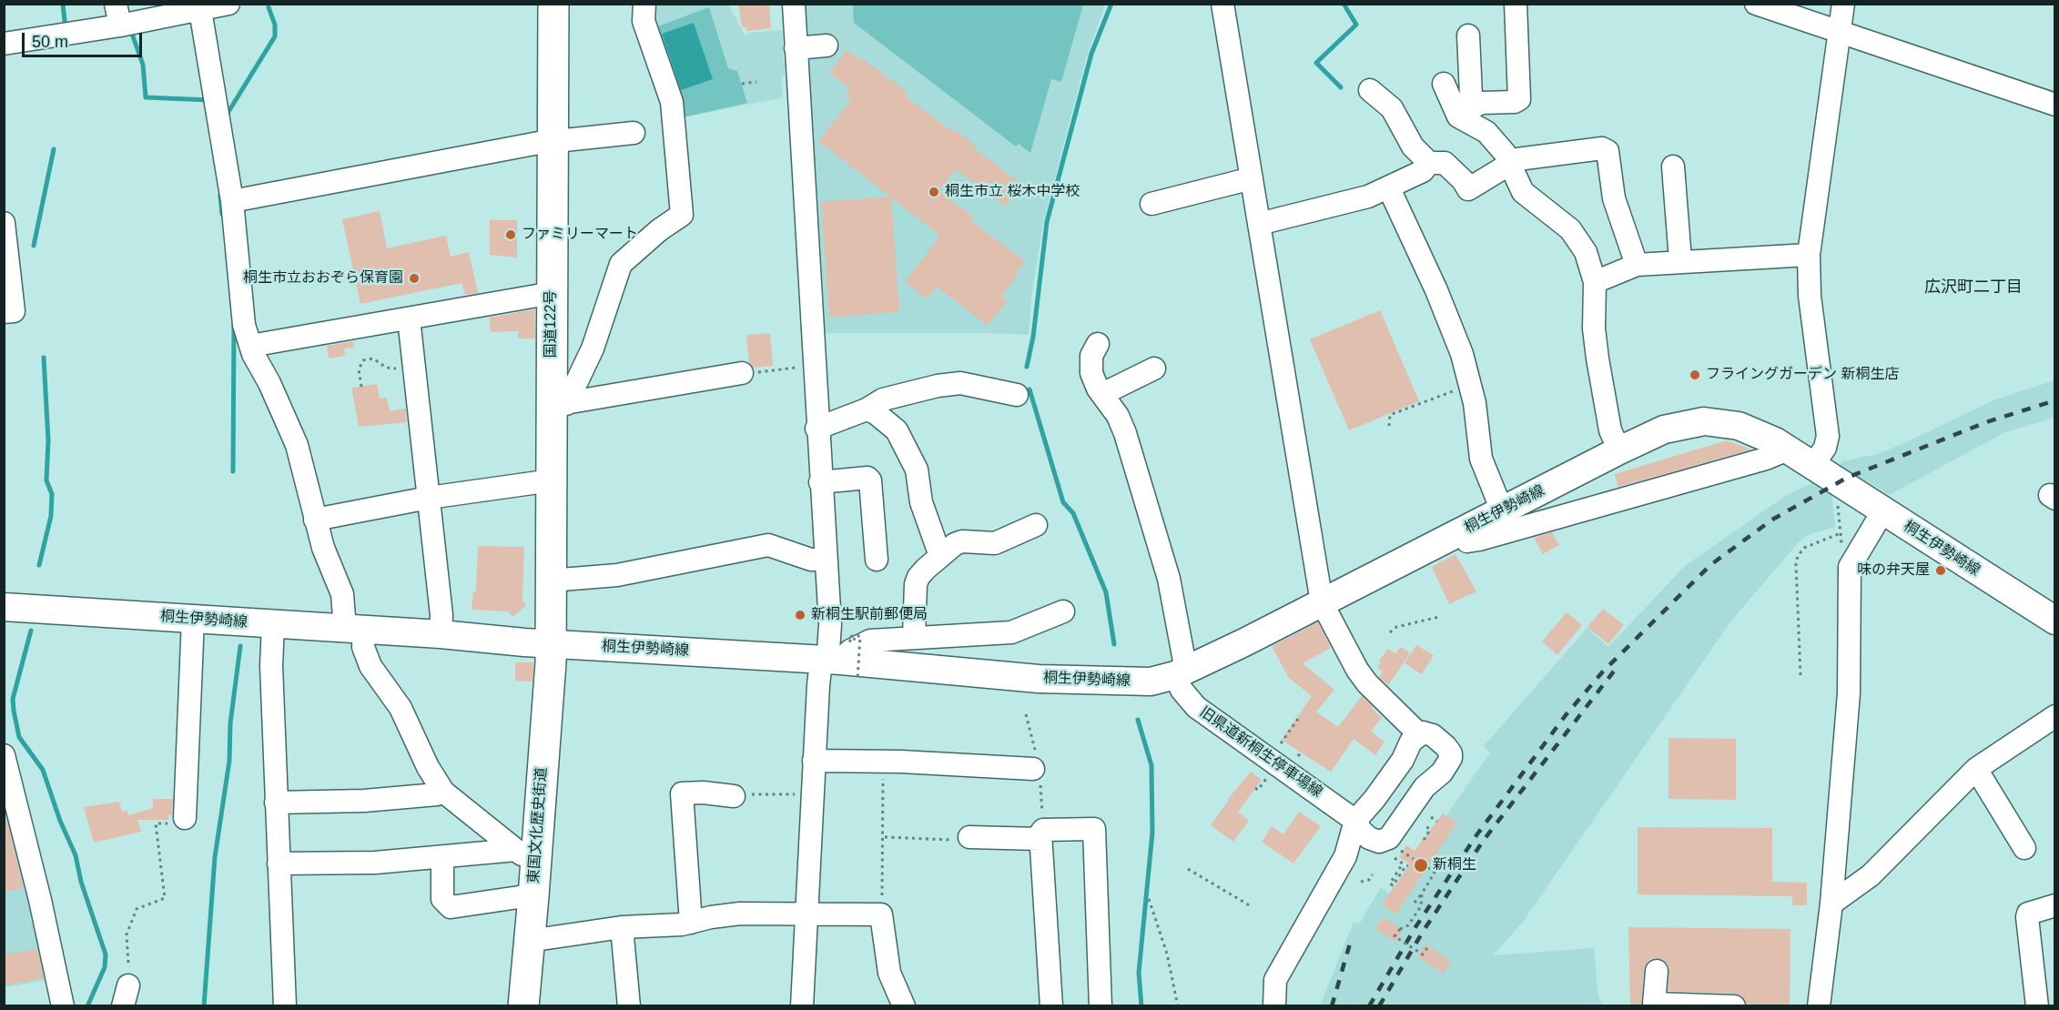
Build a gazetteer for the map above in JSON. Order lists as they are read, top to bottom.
{
  "streets": {
    "highway": ["国道122号", "東国文化歴史街道"],
    "main road": ["桐生伊勢崎線"],
    "street": ["旧県道新桐生停車場線"]
  },
  "crossings": [
    ["国道122号", "桐生伊勢崎線"],
    ["国道122号", "東国文化歴史街道"],
    ["桐生伊勢崎線", "旧県道新桐生停車場線"],
    ["桐生伊勢崎線", "東国文化歴史街道"]
  ],
  "districts": ["広沢町二丁目"],
  "places": [
    "桐生市立 桜木中学校",
    "ファミリーマート",
    "桐生市立おおぞら保育園",
    "フライングガーデン 新桐生店",
    "味の弁天屋",
    "新桐生駅前郵便局",
    "新桐生"
  ],
  "scale_bar": "50 m"
}
